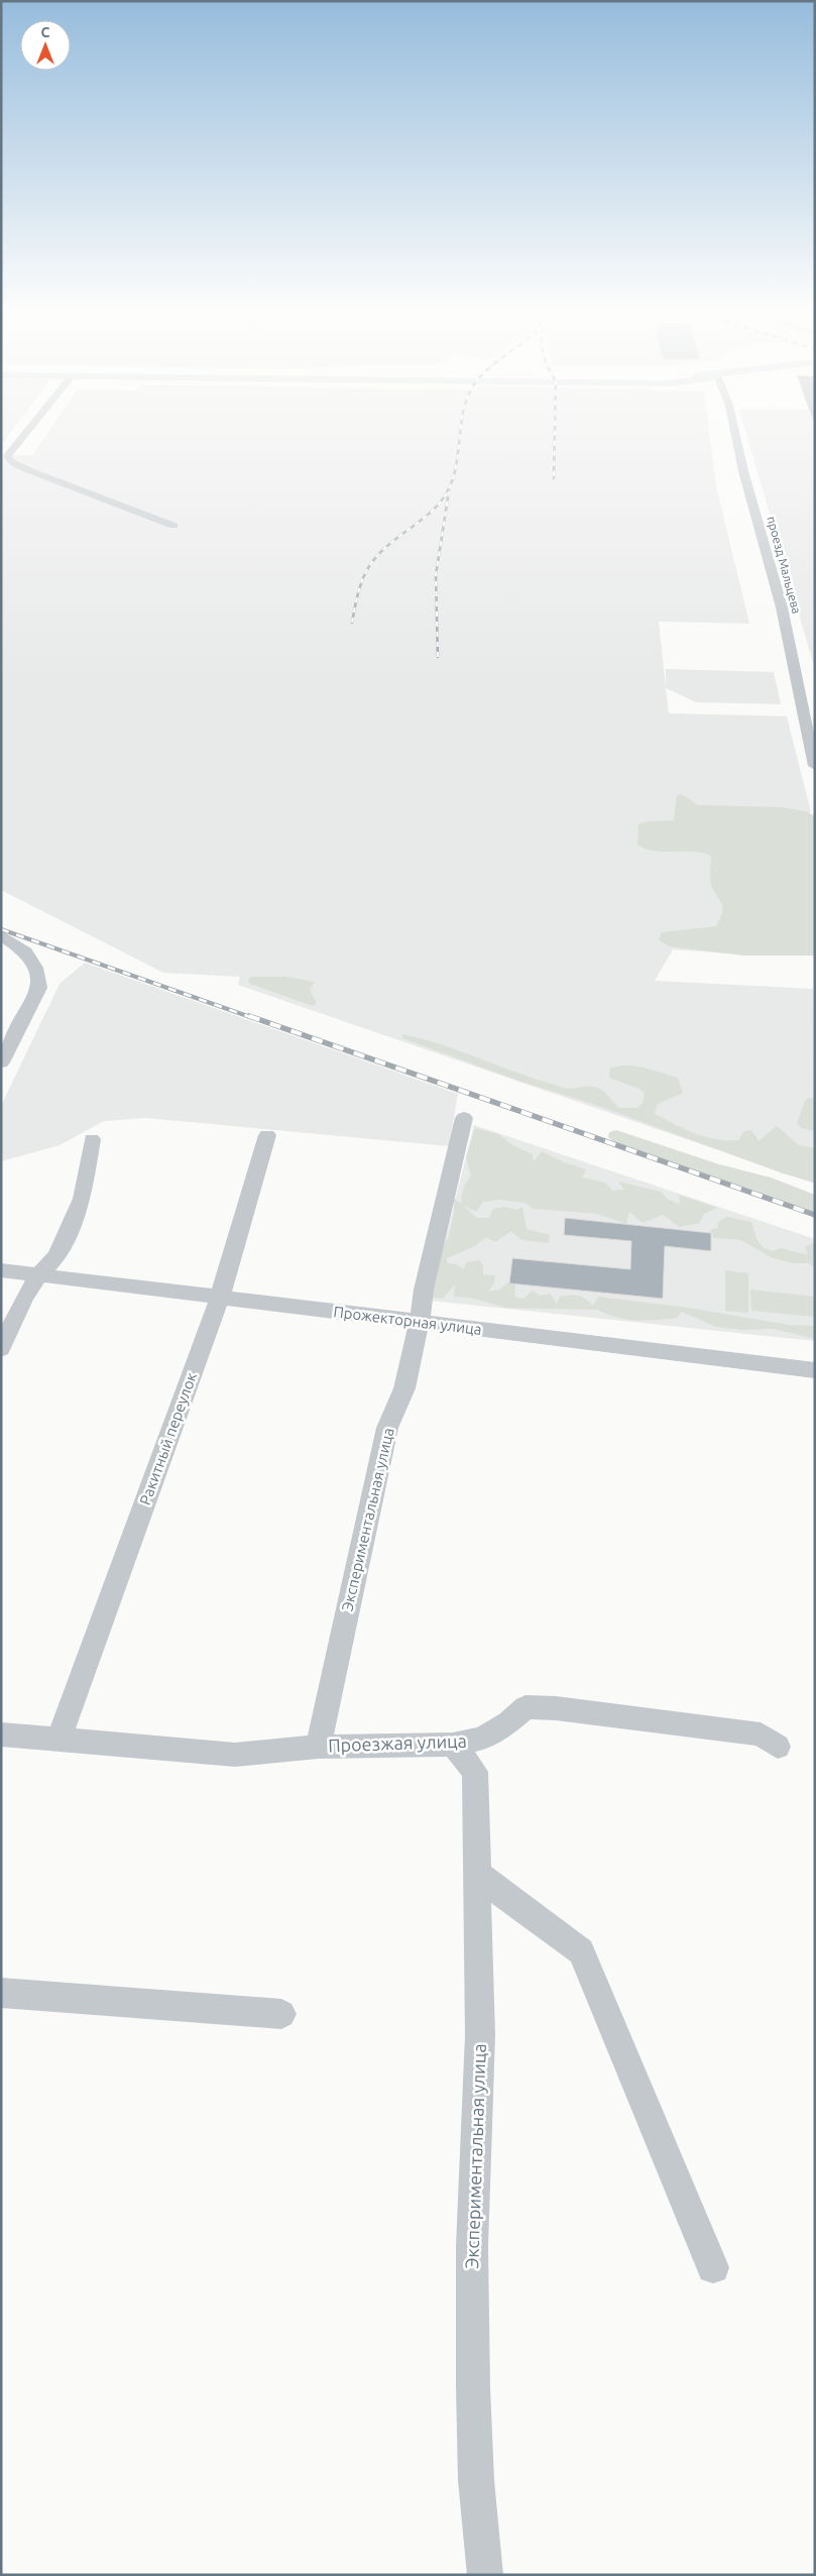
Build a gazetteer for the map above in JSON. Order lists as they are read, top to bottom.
{
  "streets": {
    "street": [
      "проезд Мальцева",
      "Прожекторная улица",
      "Ракитный переулок",
      "Экспериментальная улица",
      "Проезжая улица"
    ]
  },
  "crossings": [
    ["Прожекторная улица", "Ракитный переулок"],
    ["Прожекторная улица", "Экспериментальная улица"],
    ["Ракитный переулок", "Проезжая улица"],
    ["Экспериментальная улица", "Проезжая улица"]
  ],
  "north": "top"
}
